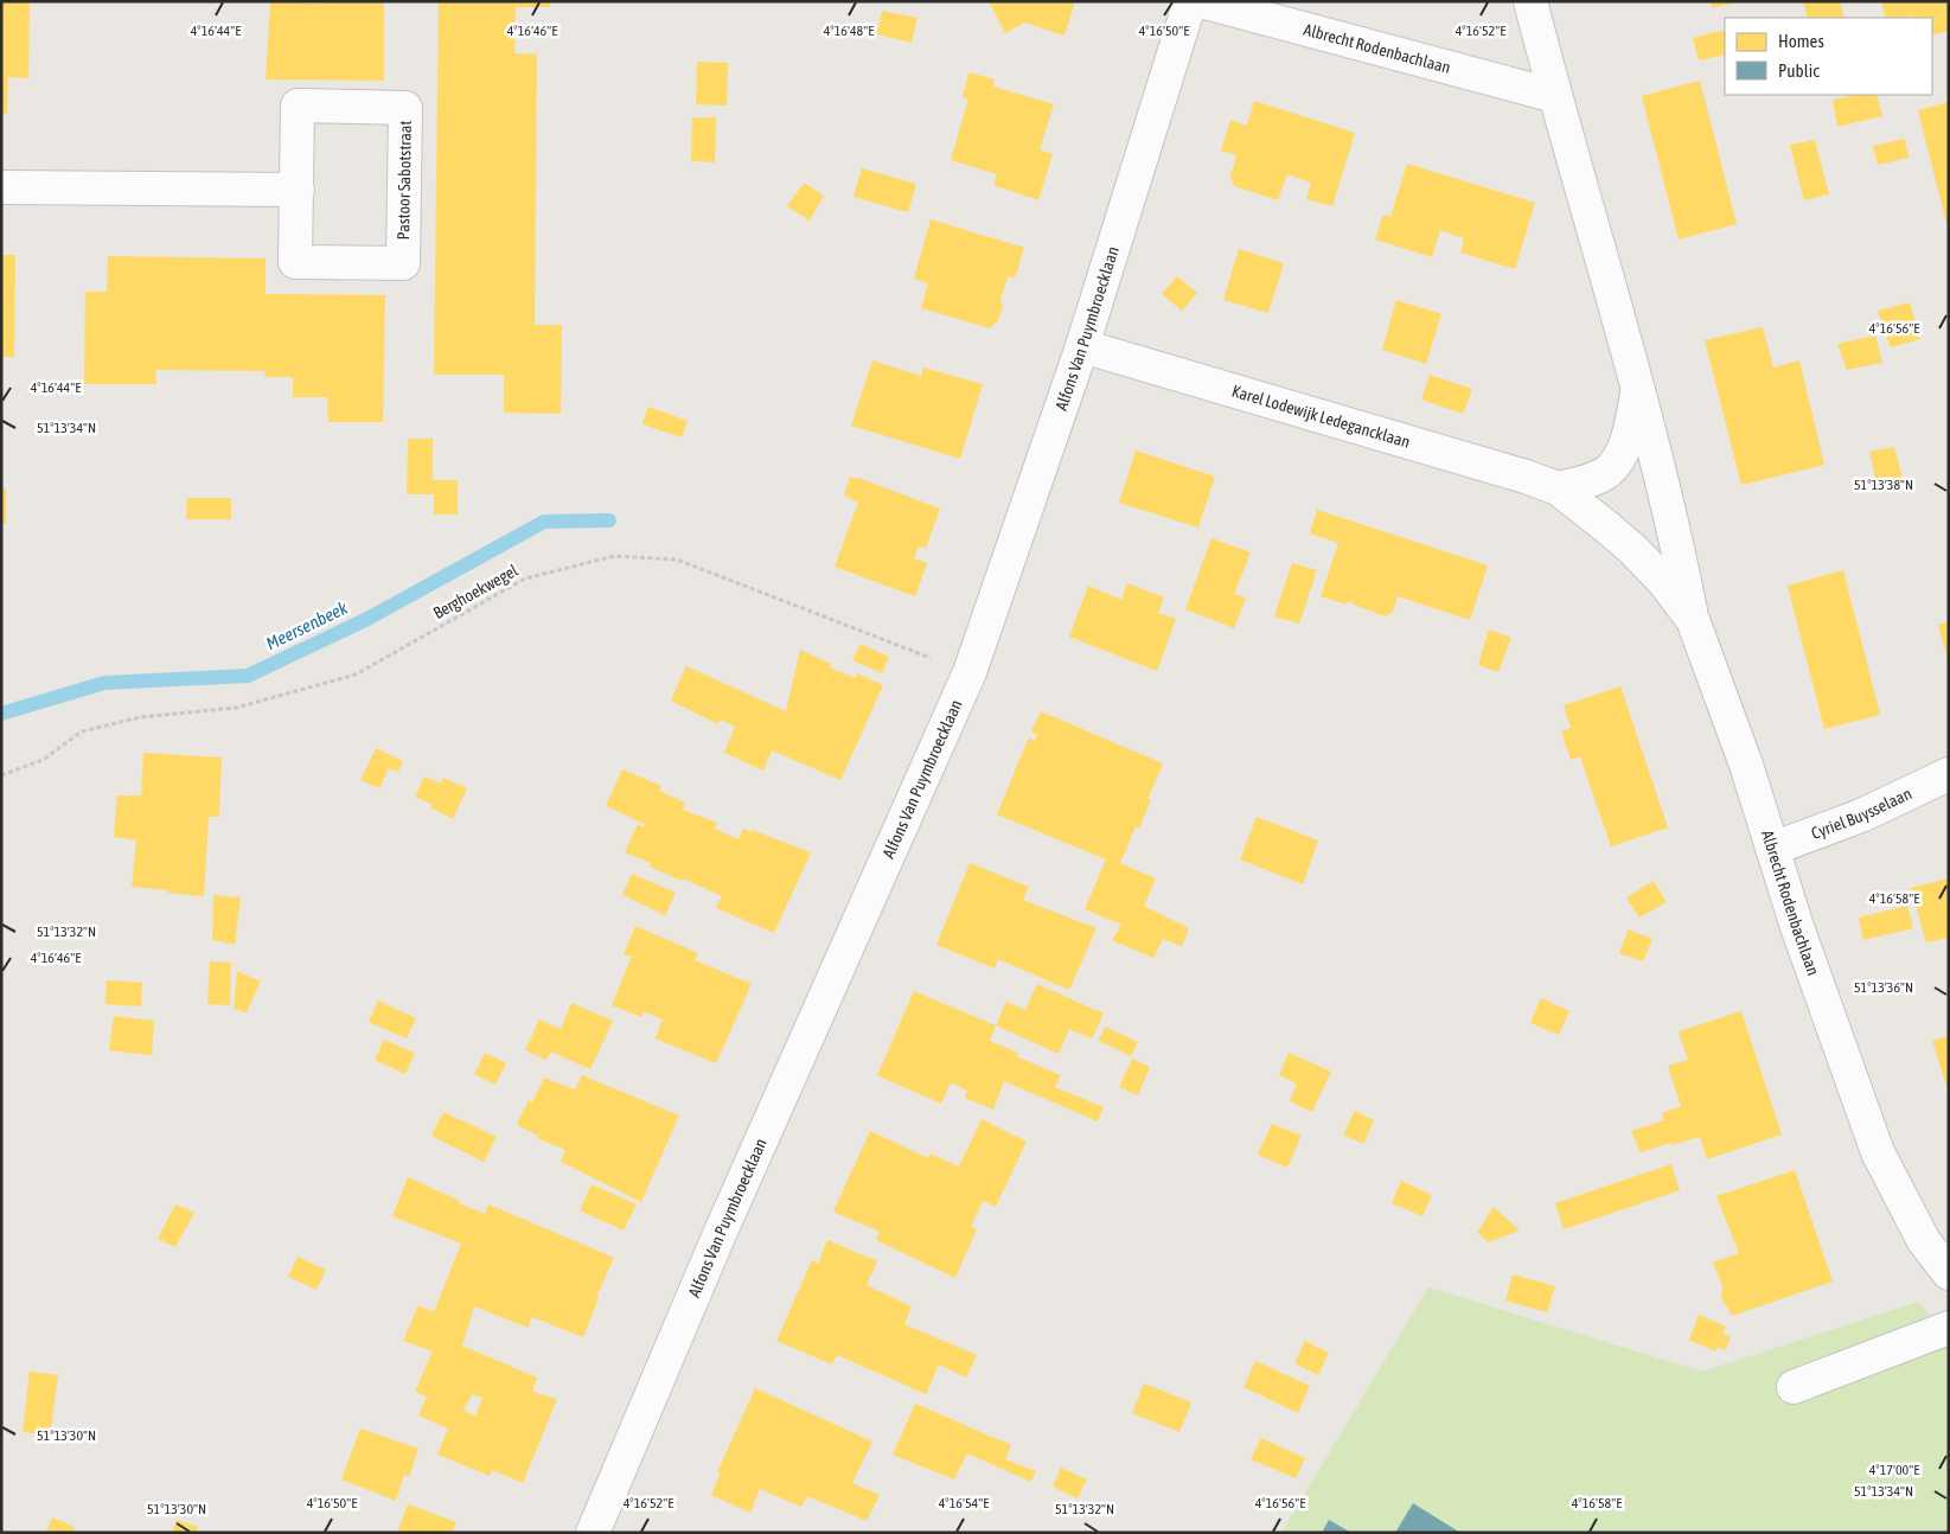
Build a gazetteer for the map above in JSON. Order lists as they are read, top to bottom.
{
  "streets": {
    "street": [
      "Albrecht Rodenbachlaan",
      "Pastoor Sabotstraat",
      "Alfons Van Puymbroecklaan",
      "Karel Lodewijk Ledegancklaan",
      "Cyriel Buysselaan"
    ],
    "path": ["Berghoekwegel"]
  },
  "crossings": [
    ["Albrecht Rodenbachlaan", "Karel Lodewijk Ledegancklaan"],
    ["Albrecht Rodenbachlaan", "Cyriel Buysselaan"],
    ["Alfons Van Puymbroecklaan", "Karel Lodewijk Ledegancklaan"],
    ["Alfons Van Puymbroecklaan", "Berghoekwegel"]
  ],
  "water": ["Meersenbeek"],
  "legend": ["Homes", "Public"],
  "coordinates": [
    "4°16'44\"E",
    "4°16'46\"E",
    "4°16'48\"E",
    "4°16'50\"E",
    "4°16'52\"E",
    "4°16'56\"E",
    "51°13'34\"N",
    "51°13'38\"N",
    "4°16'58\"E",
    "51°13'32\"N",
    "51°13'36\"N",
    "51°13'30\"N",
    "4°17'00\"E",
    "4°16'54\"E"
  ]
}
